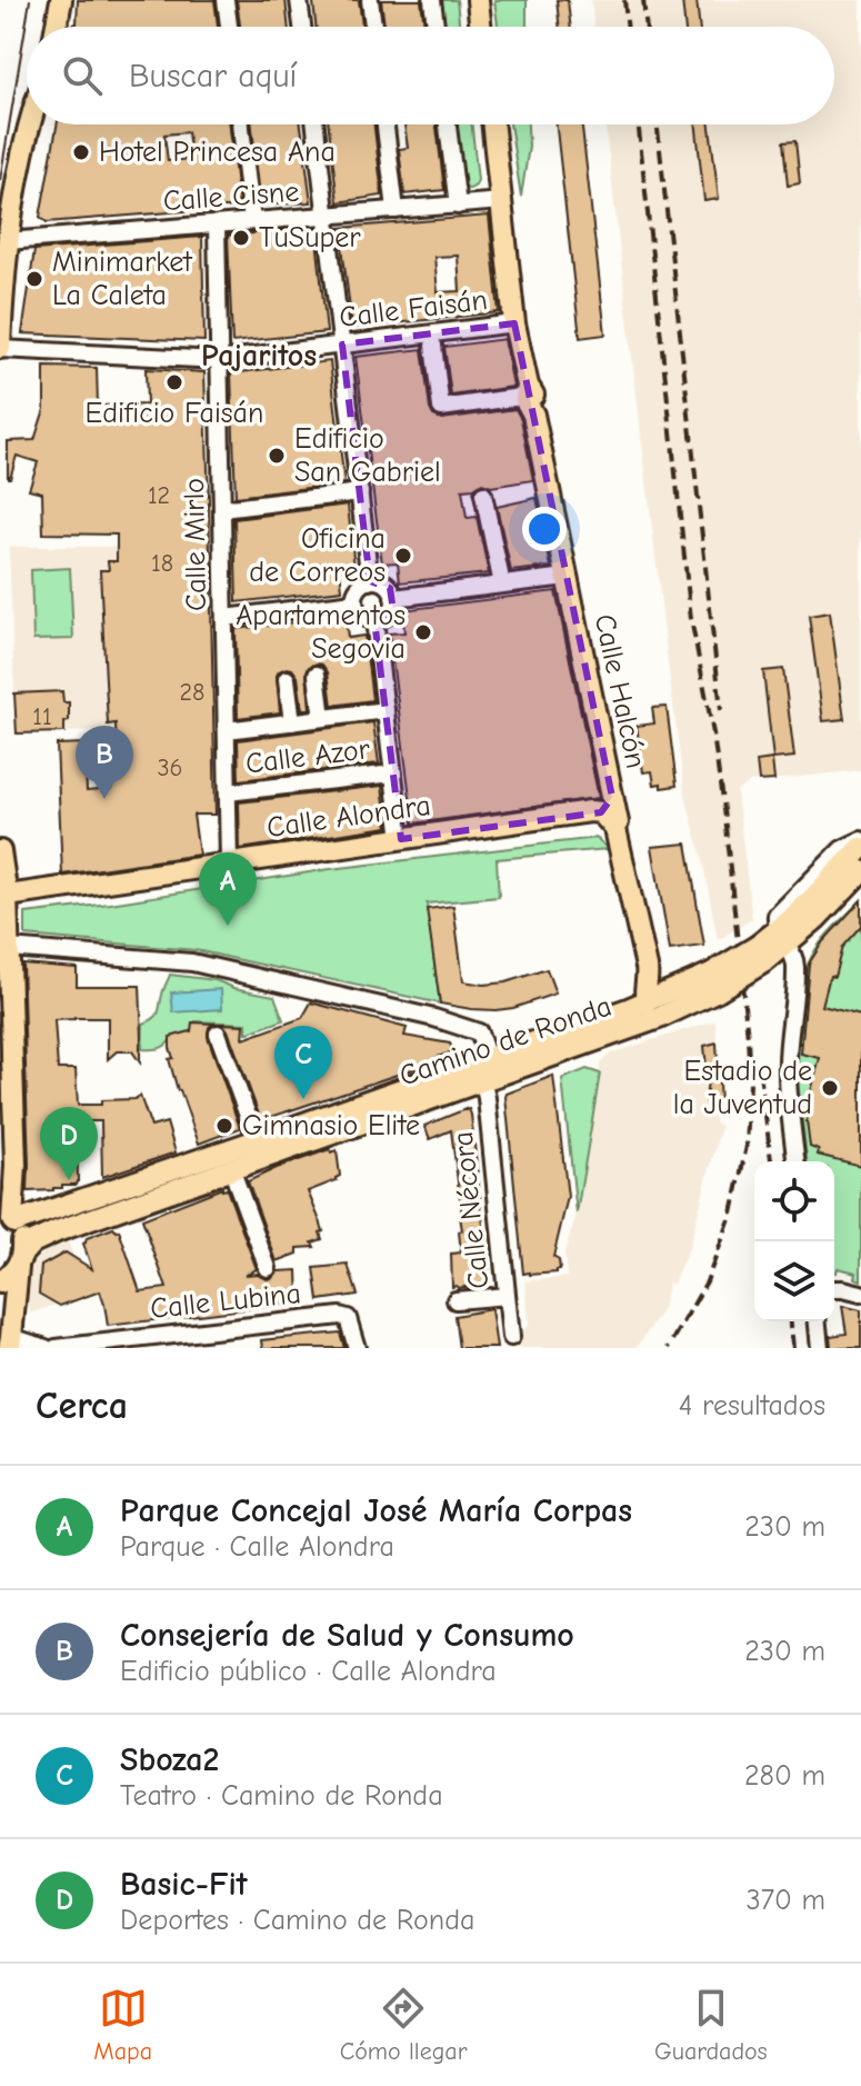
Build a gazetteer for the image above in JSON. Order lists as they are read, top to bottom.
{
  "streets": {
    "main road": ["Calle Halcón", "Calle Alondra", "Camino de Ronda"],
    "street": [
      "Calle Cisne",
      "Calle Faisán",
      "Calle Mirlo",
      "Calle Azor",
      "Calle Nécora",
      "Calle Lubina"
    ]
  },
  "crossings": [
    ["Calle Cisne", "Calle Mirlo"],
    ["Calle Cisne", "Calle Halcón"],
    ["Calle Faisán", "Calle Mirlo"],
    ["Calle Faisán", "Calle Halcón"],
    ["Calle Mirlo", "Calle Azor"],
    ["Calle Mirlo", "Calle Alondra"],
    ["Calle Halcón", "Calle Alondra"],
    ["Camino de Ronda", "Calle Nécora"]
  ],
  "districts": ["Pajaritos"],
  "places": [
    "Hotel Princesa Ana",
    "TuSuper",
    "Minimarket La Caleta",
    "Edificio Faisán",
    "Edificio San Gabriel",
    "Oficina de Correos",
    "Apartamentos Segovia",
    "Estadio de la Juventud",
    "Gimnasio Elite"
  ],
  "house_numbers": [
    "12",
    "18",
    "28",
    "11",
    "36"
  ],
  "page": {
    "search": "Buscar aquí",
    "pins": [
      "B",
      "A",
      "C",
      "D"
    ],
    "heading": ["Cerca", "4 resultados"],
    "list": [
      {
        "mark": "A",
        "name": "Parque Concejal José María Corpas",
        "note": "Parque · Calle Alondra",
        "value": "230 m"
      },
      {
        "mark": "B",
        "name": "Consejería de Salud y Consumo",
        "note": "Edificio público · Calle Alondra",
        "value": "230 m"
      },
      {
        "mark": "C",
        "name": "Sboza2",
        "note": "Teatro · Camino de Ronda",
        "value": "280 m"
      },
      {
        "mark": "D",
        "name": "Basic-Fit",
        "note": "Deportes · Camino de Ronda",
        "value": "370 m"
      }
    ],
    "nav": ["Mapa", "Cómo llegar", "Guardados"]
  }
}
